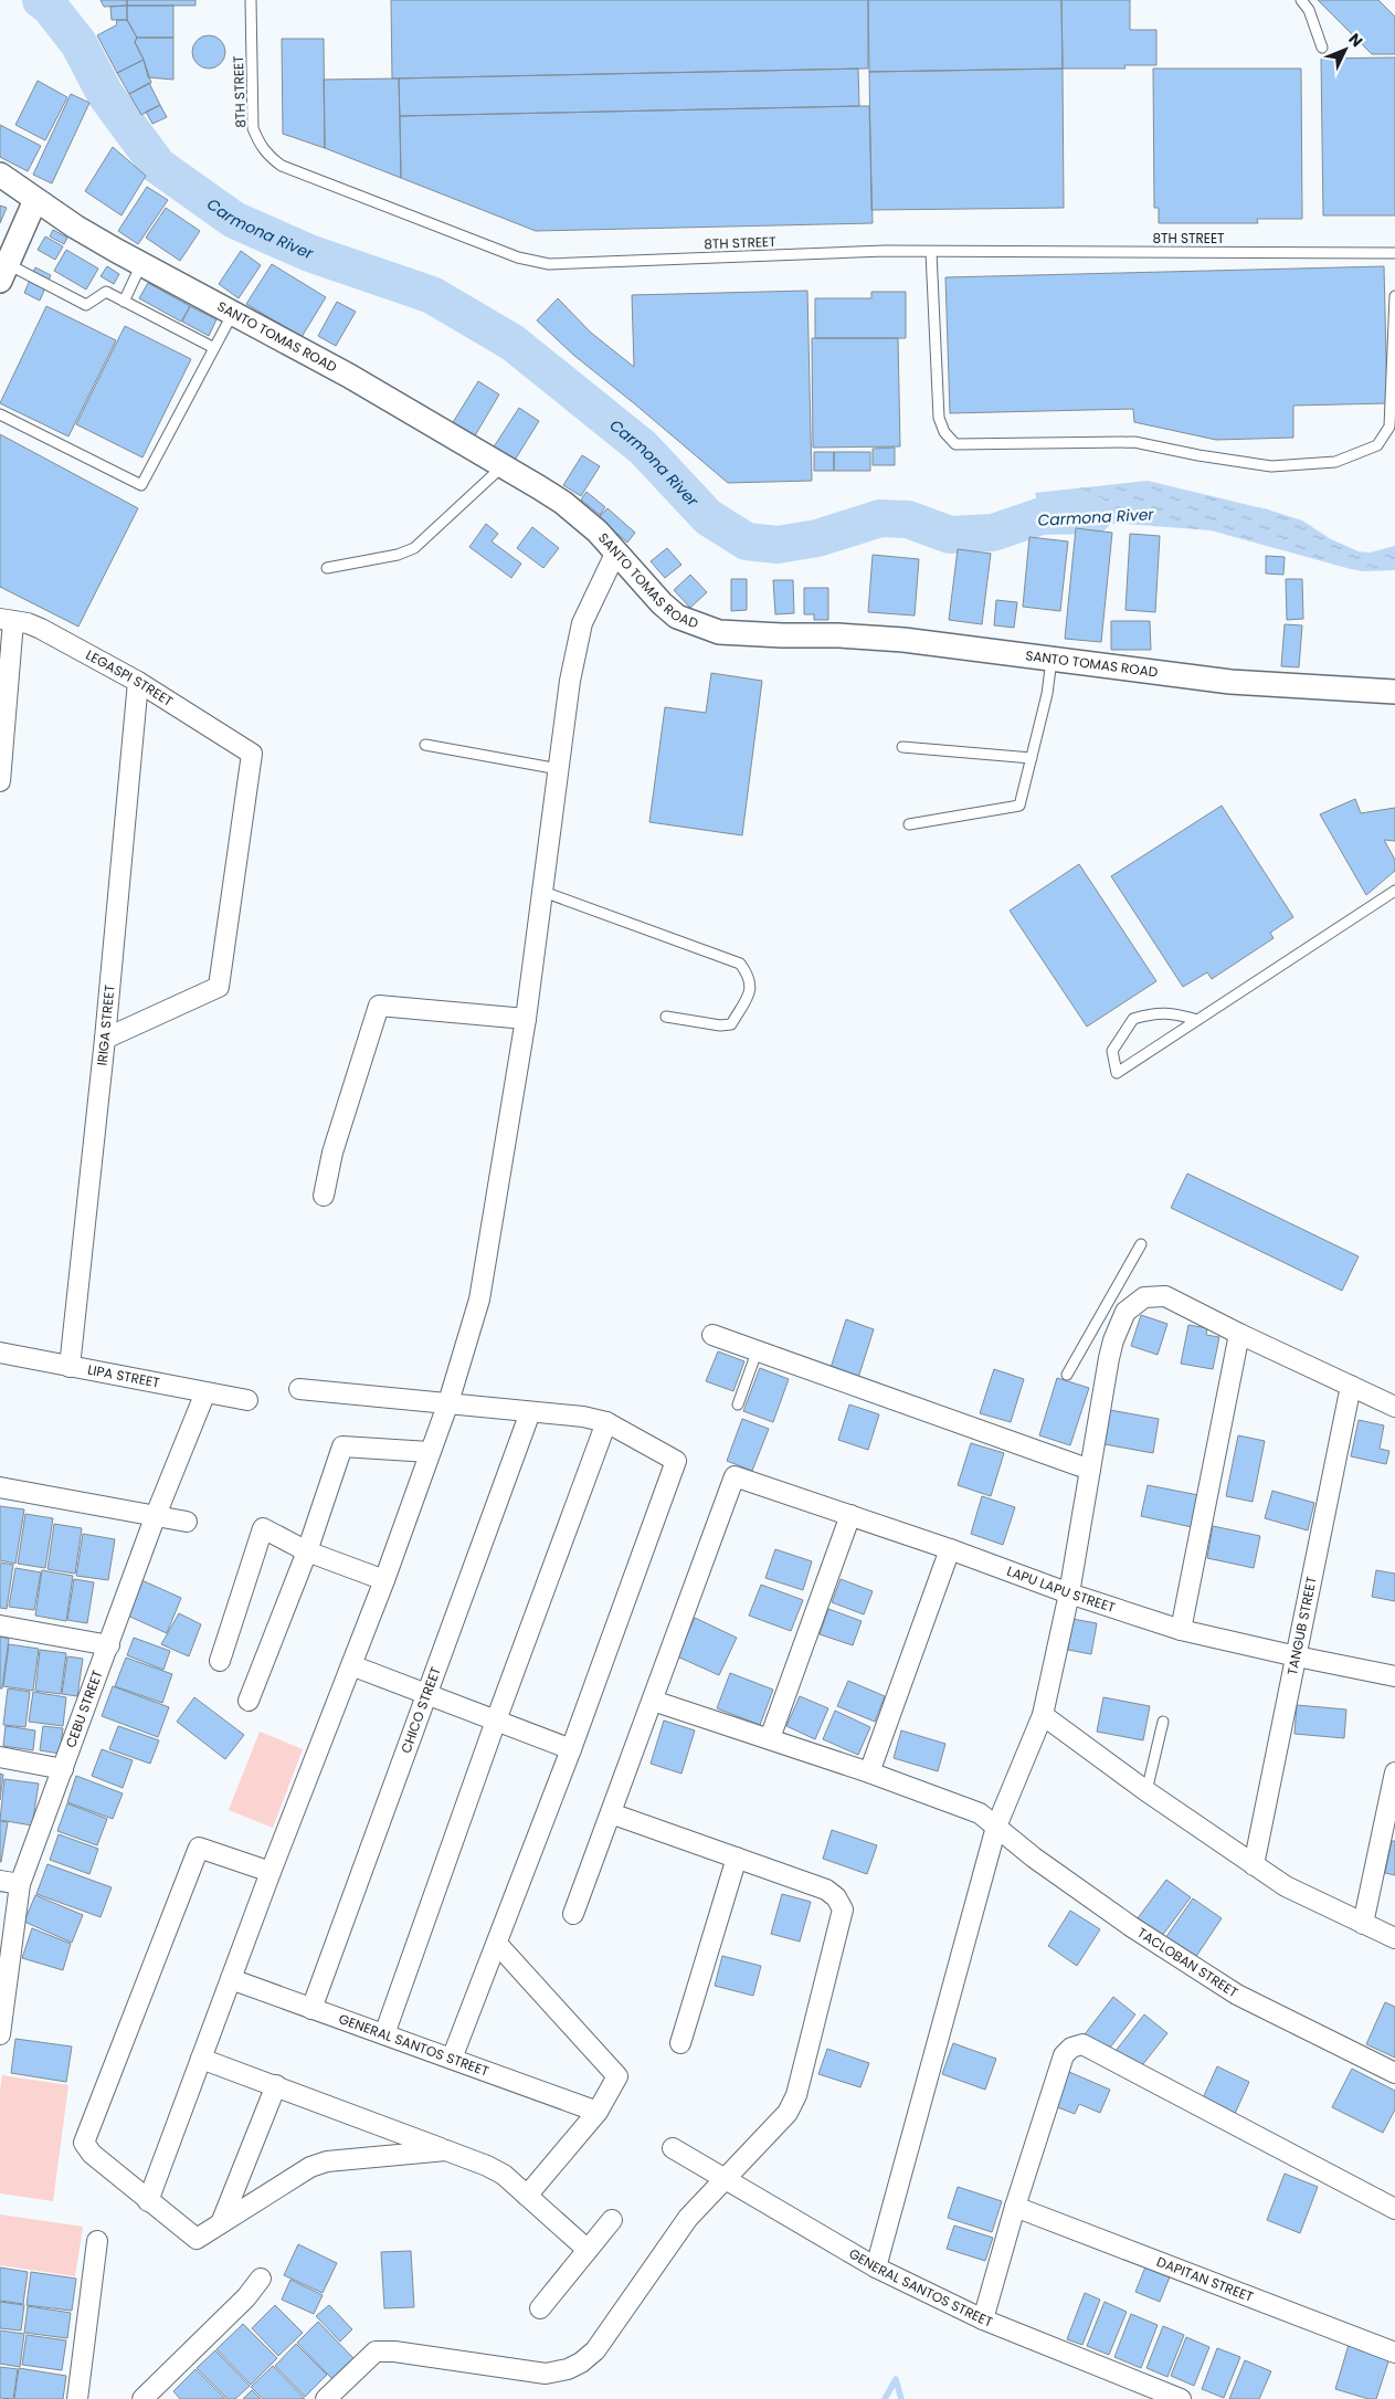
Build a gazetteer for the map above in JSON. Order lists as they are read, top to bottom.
{
  "streets": {
    "street": [
      "SANTO TOMAS ROAD",
      "LEGASPI STREET",
      "IRIGA STREET",
      "LIPA STREET",
      "LAPU LAPU STREET",
      "TANGUB STREET",
      "CEBU STREET",
      "CHICO STREET",
      "TACLOBAN STREET",
      "GENERAL SANTOS STREET",
      "DAPITAN STREET"
    ],
    "lane": ["8TH STREET"]
  },
  "crossings": [
    ["LEGASPI STREET", "IRIGA STREET"],
    ["IRIGA STREET", "LIPA STREET"],
    ["LIPA STREET", "CEBU STREET"],
    ["LAPU LAPU STREET", "TANGUB STREET"],
    ["LAPU LAPU STREET", "TACLOBAN STREET"],
    ["CHICO STREET", "GENERAL SANTOS STREET"]
  ],
  "water": ["Carmona River"],
  "north": "top right"
}
